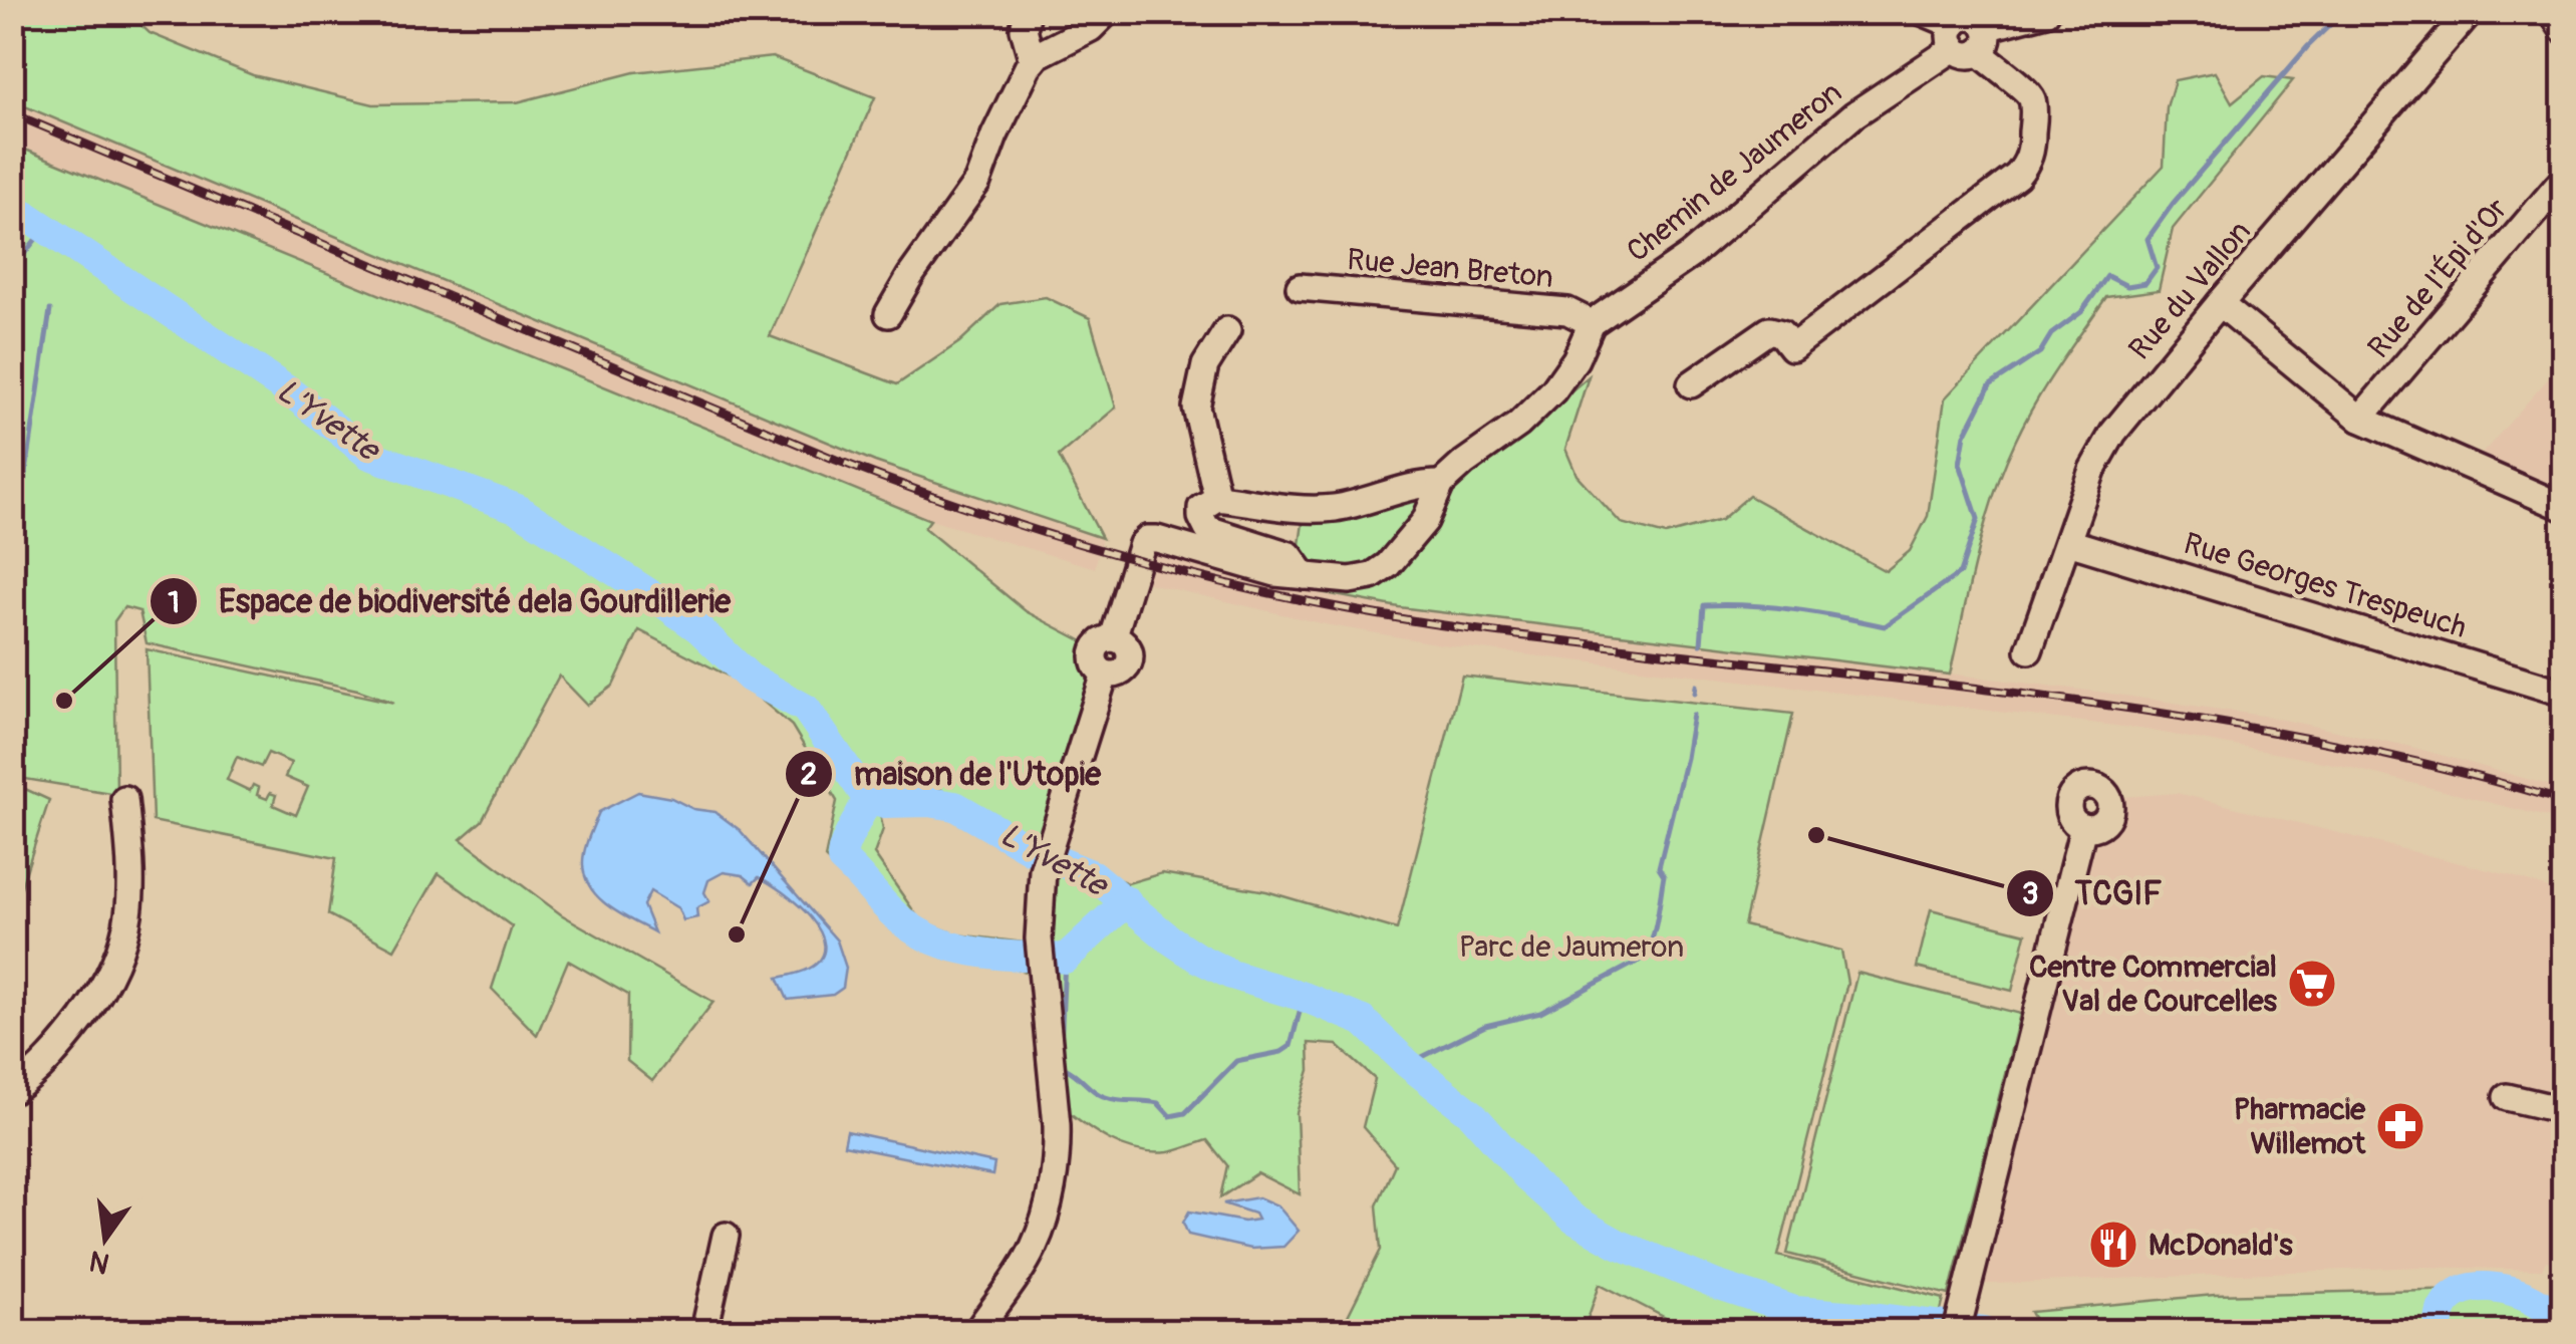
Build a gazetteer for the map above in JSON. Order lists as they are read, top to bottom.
{
  "streets": {
    "street": [
      "Chemin de Jaumeron",
      "Rue Jean Breton",
      "Rue de l'Épi d'Or",
      "Rue du Vallon",
      "Rue Georges Trespeuch"
    ]
  },
  "crossings": [
    ["Chemin de Jaumeron", "Rue Jean Breton"],
    ["Rue du Vallon", "Rue Georges Trespeuch"]
  ],
  "water": ["L'Yvette"],
  "parks": ["Parc de Jaumeron"],
  "places": {
    "other": ["Espace de biodiversité dela Gourdillerie", "TCGIF", "maison de l'Utopie"],
    "supermarket": ["Centre Commercial Val de Courcelles"],
    "pharmacy": ["Pharmacie Willemot"],
    "restaurant": ["McDonald's"]
  },
  "north": "bottom"
}
